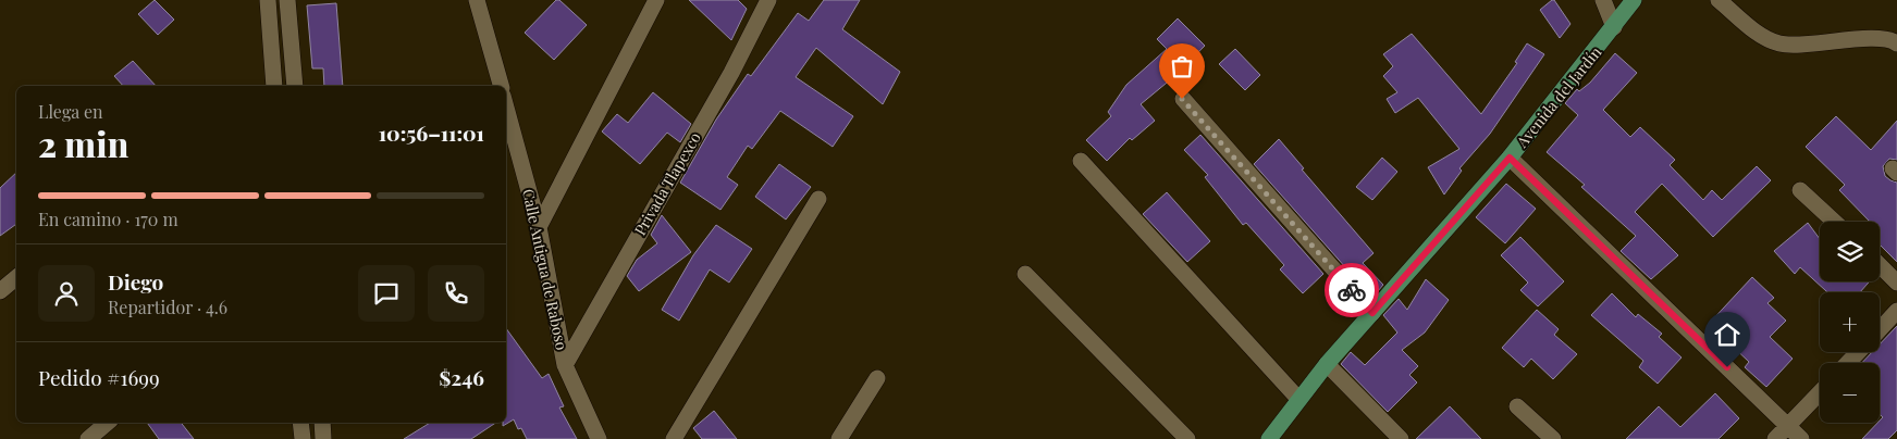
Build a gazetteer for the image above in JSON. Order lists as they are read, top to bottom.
{
  "streets": {
    "main road": ["Avenida del Jardín"],
    "street": ["Privada Tlapexco", "Calle Antigua de Raboso"]
  },
  "crossings": [
    ["Privada Tlapexco", "Calle Antigua de Raboso"]
  ],
  "page": {
    "heading": ["2 min", "Llega en", "10:56–11:01"],
    "panel": [
      "Diego",
      "Repartidor · 4.6",
      "Pedido #1699",
      "$246"
    ],
    "bar": "En camino · 170 m",
    "map_buttons": ["+", "−"]
  }
}
